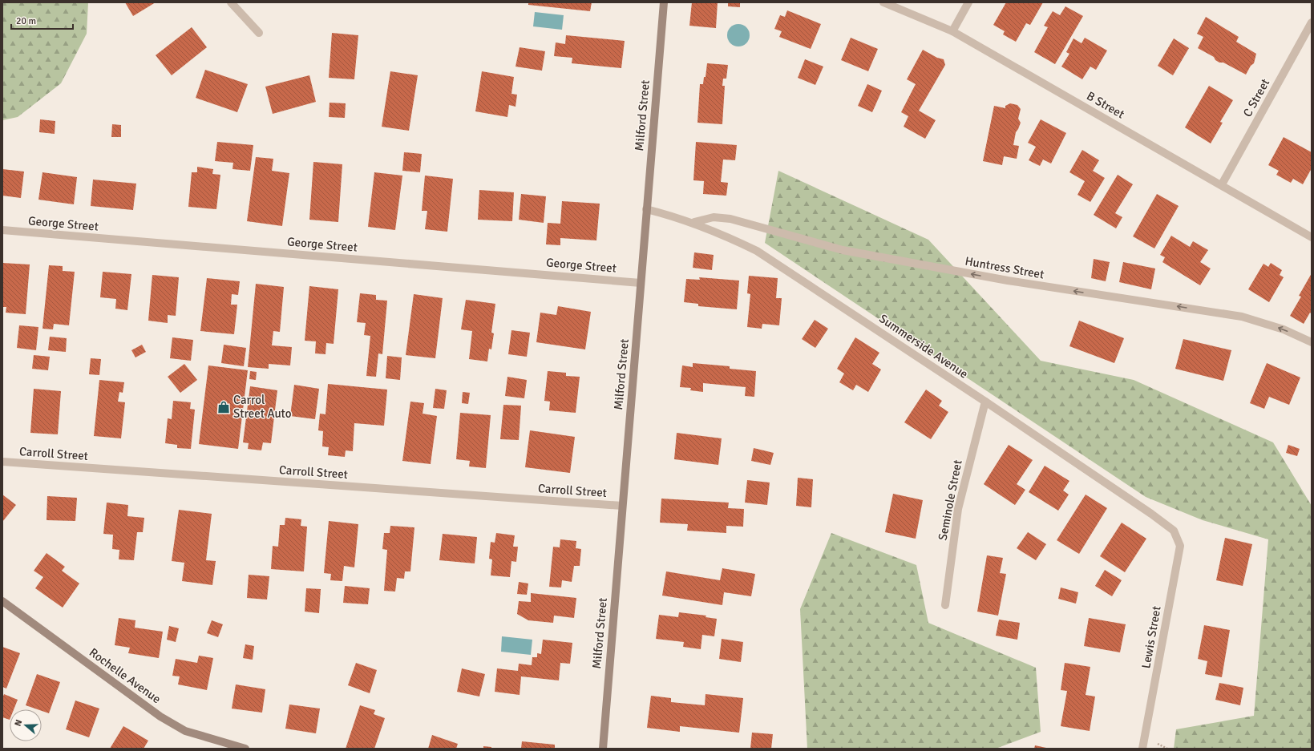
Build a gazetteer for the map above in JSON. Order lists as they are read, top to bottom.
{
  "streets": {
    "street": [
      "C Street",
      "B Street",
      "Milford Street",
      "George Street",
      "Huntress Street",
      "Summerside Avenue",
      "Carroll Street",
      "Seminole Street",
      "Lewis Street",
      "Rochelle Avenue"
    ]
  },
  "crossings": [
    ["C Street", "B Street"],
    ["Milford Street", "George Street"],
    ["Milford Street", "Summerside Avenue"],
    ["Milford Street", "Carroll Street"],
    ["Huntress Street", "Summerside Avenue"],
    ["Summerside Avenue", "Seminole Street"],
    ["Summerside Avenue", "Lewis Street"]
  ],
  "one_way": ["Huntress Street"],
  "places": {
    "shop": ["Carrol Street Auto"]
  },
  "scale_bar": "20 m",
  "north": "left"
}
